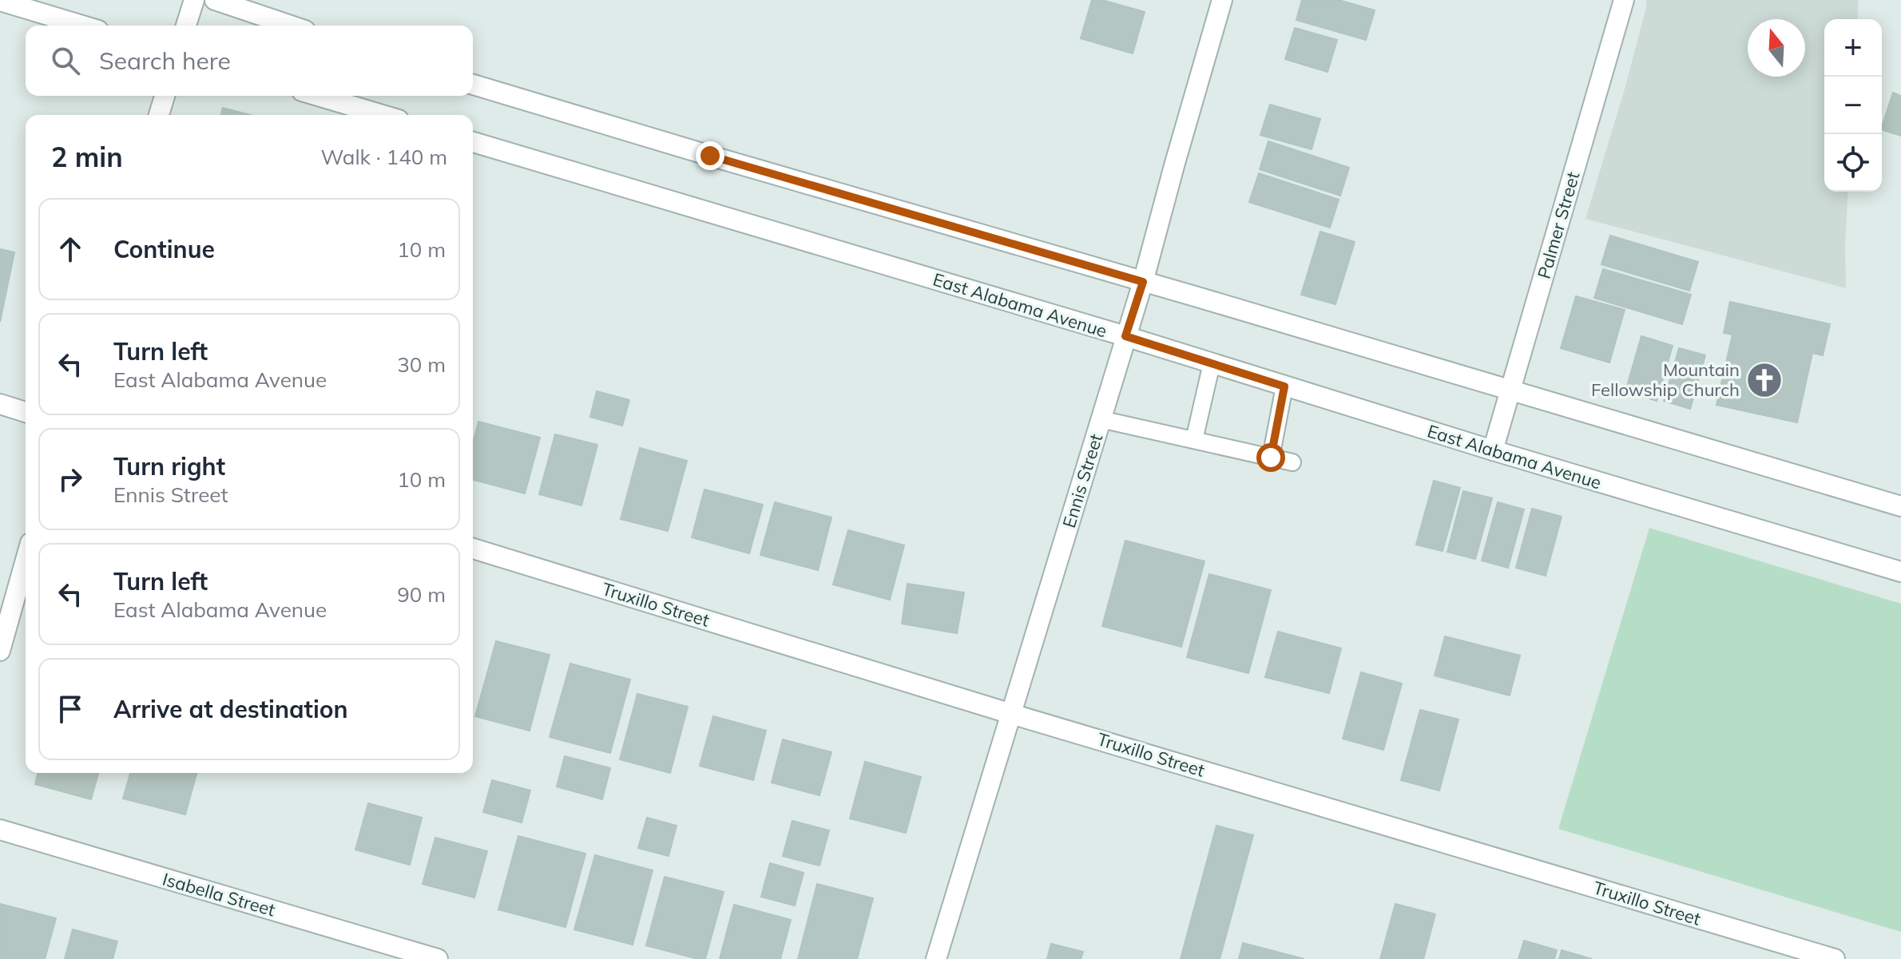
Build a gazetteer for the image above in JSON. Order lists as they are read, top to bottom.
{
  "streets": {
    "street": [
      "Palmer Street",
      "East Alabama Avenue",
      "Ennis Street",
      "Truxillo Street",
      "Isabella Street"
    ]
  },
  "crossings": [
    ["Palmer Street", "East Alabama Avenue"],
    ["East Alabama Avenue", "Ennis Street"],
    ["Ennis Street", "Truxillo Street"]
  ],
  "places": {
    "church": ["Mountain Fellowship Church"]
  },
  "north": "top",
  "page": {
    "map_buttons": ["+", "−"],
    "search": "Search here",
    "heading": ["2 min", "Walk · 140 m"],
    "list": [
      ["Continue", "10 m"],
      ["Turn left", "East Alabama Avenue", "30 m"],
      ["Turn right", "Ennis Street", "10 m"],
      ["Turn left", "East Alabama Avenue", "90 m"],
      "Arrive at destination"
    ]
  }
}
